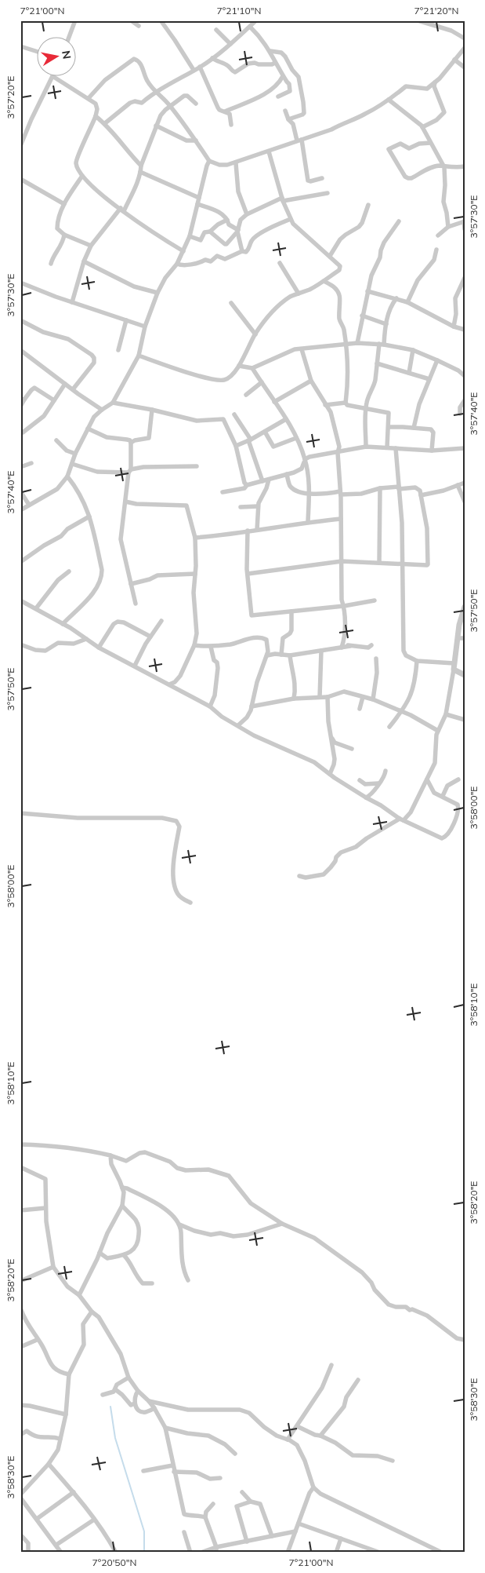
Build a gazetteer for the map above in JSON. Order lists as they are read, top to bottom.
{
  "north": "right",
  "coordinates": [
    "7°21'00\"N",
    "7°21'10\"N",
    "7°21'20\"N",
    "3°57'20\"E",
    "3°57'30\"E",
    "3°57'40\"E",
    "3°57'50\"E",
    "3°58'00\"E",
    "3°58'10\"E",
    "3°58'20\"E",
    "3°58'30\"E",
    "7°20'50\"N"
  ]
}
